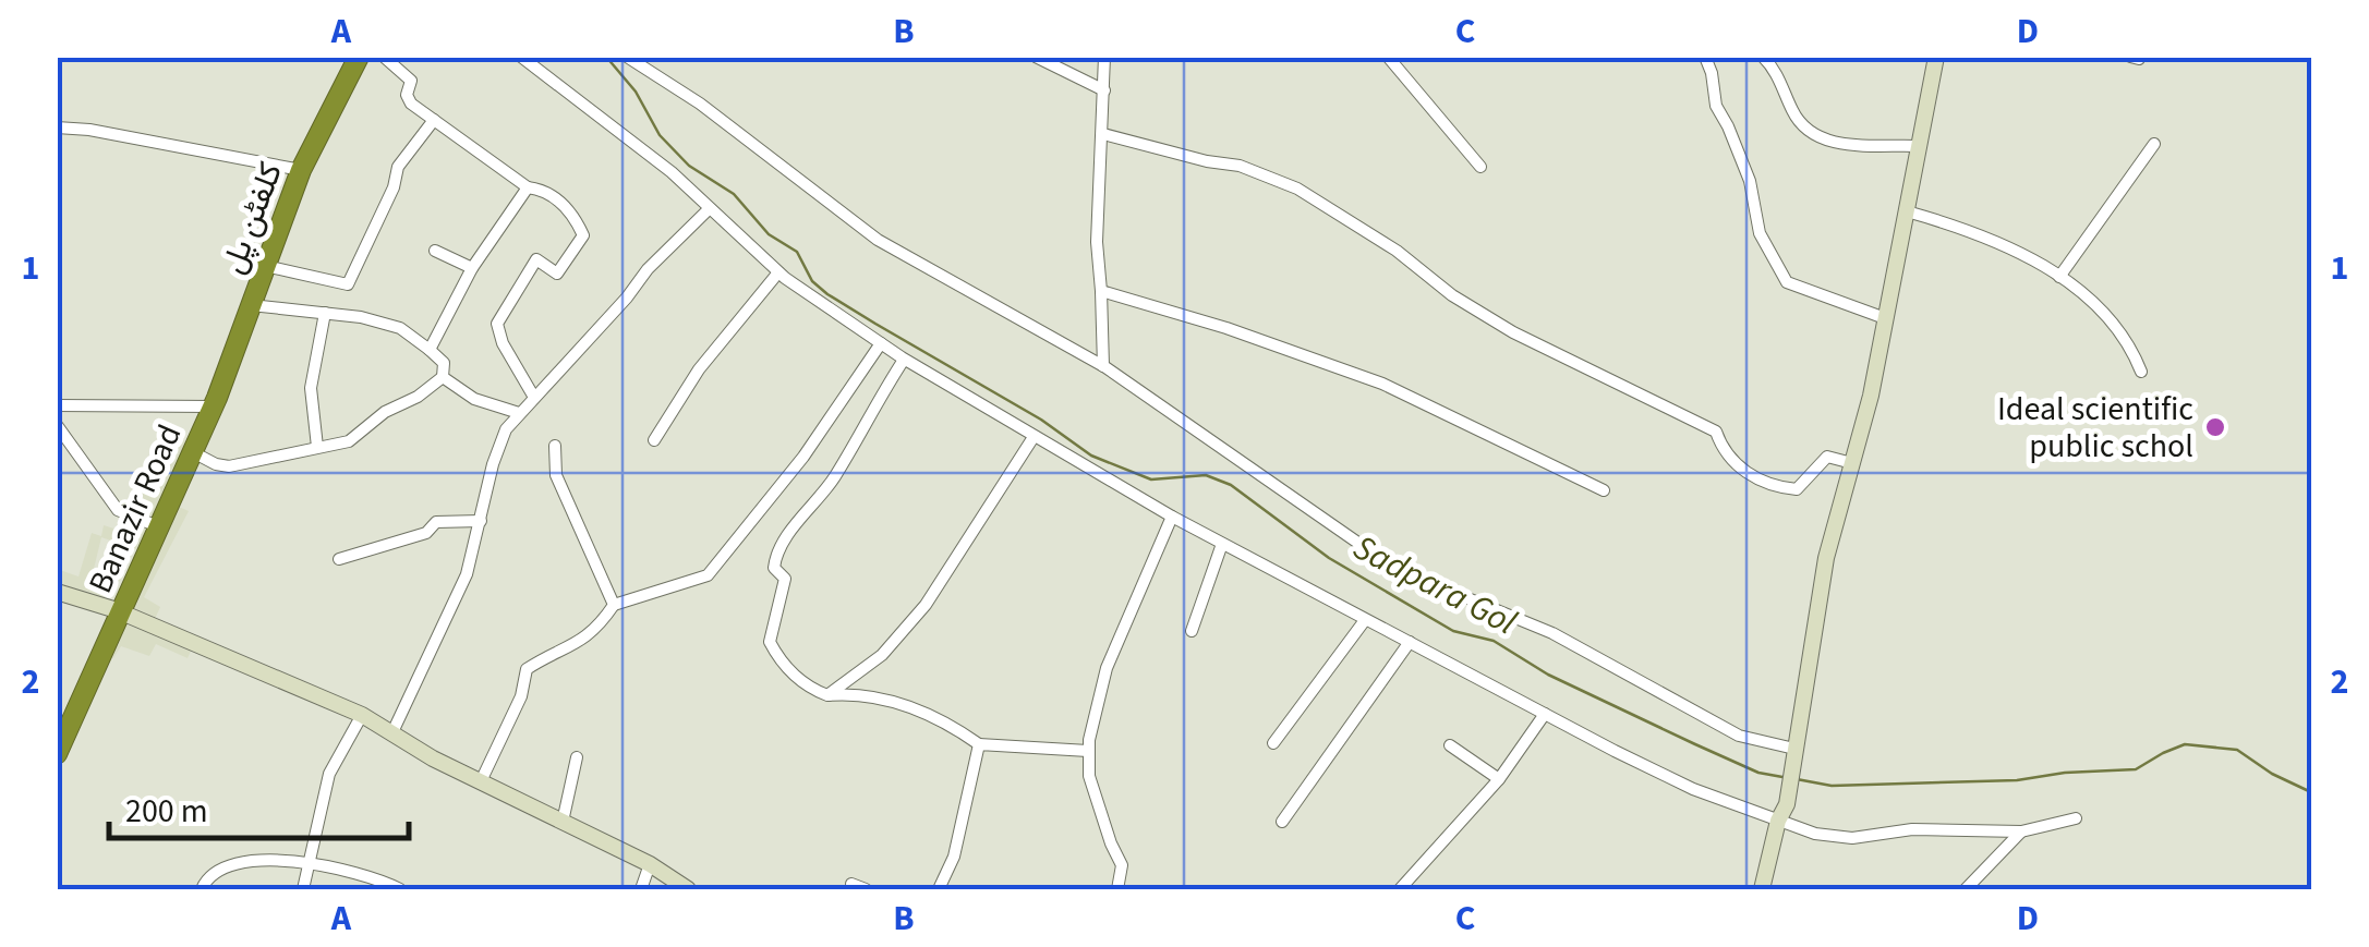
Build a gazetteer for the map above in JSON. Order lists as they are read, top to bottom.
{
  "streets": {
    "highway": ["کلفٹن پل", "Banazir Road"]
  },
  "crossings": [
    ["کلفٹن پل", "Banazir Road"]
  ],
  "water": ["Sadpara Gol"],
  "places": ["Ideal scientific public schol"],
  "scale_bar": "200 m",
  "grid": {
    "columns": [
      "A",
      "B",
      "C",
      "D"
    ],
    "rows": ["1", "2"]
  }
}
